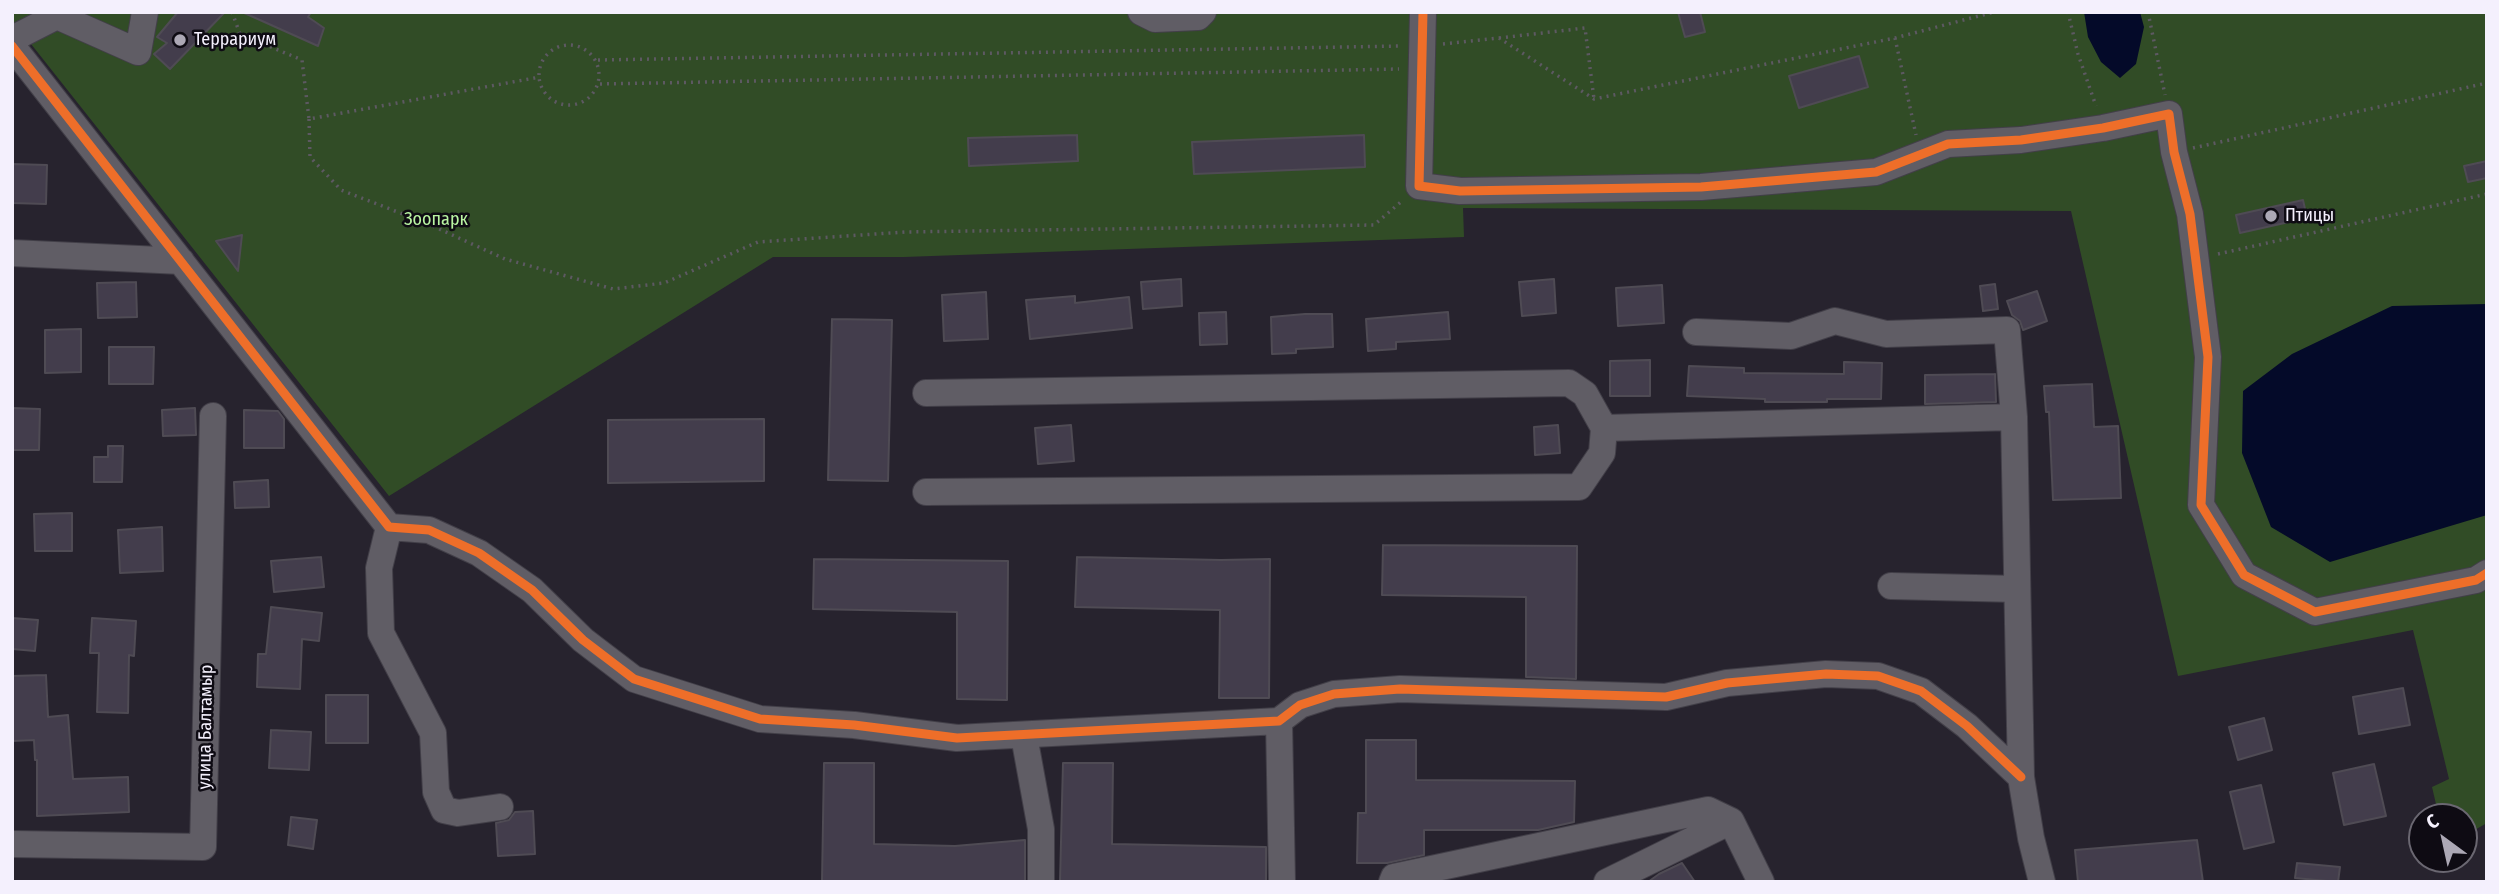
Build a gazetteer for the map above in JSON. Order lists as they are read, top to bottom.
{
  "streets": {
    "street": ["улица Балтамыр"]
  },
  "parks": ["Зоопарк"],
  "places": ["Террариум", "Птицы"],
  "north": "top left"
}
